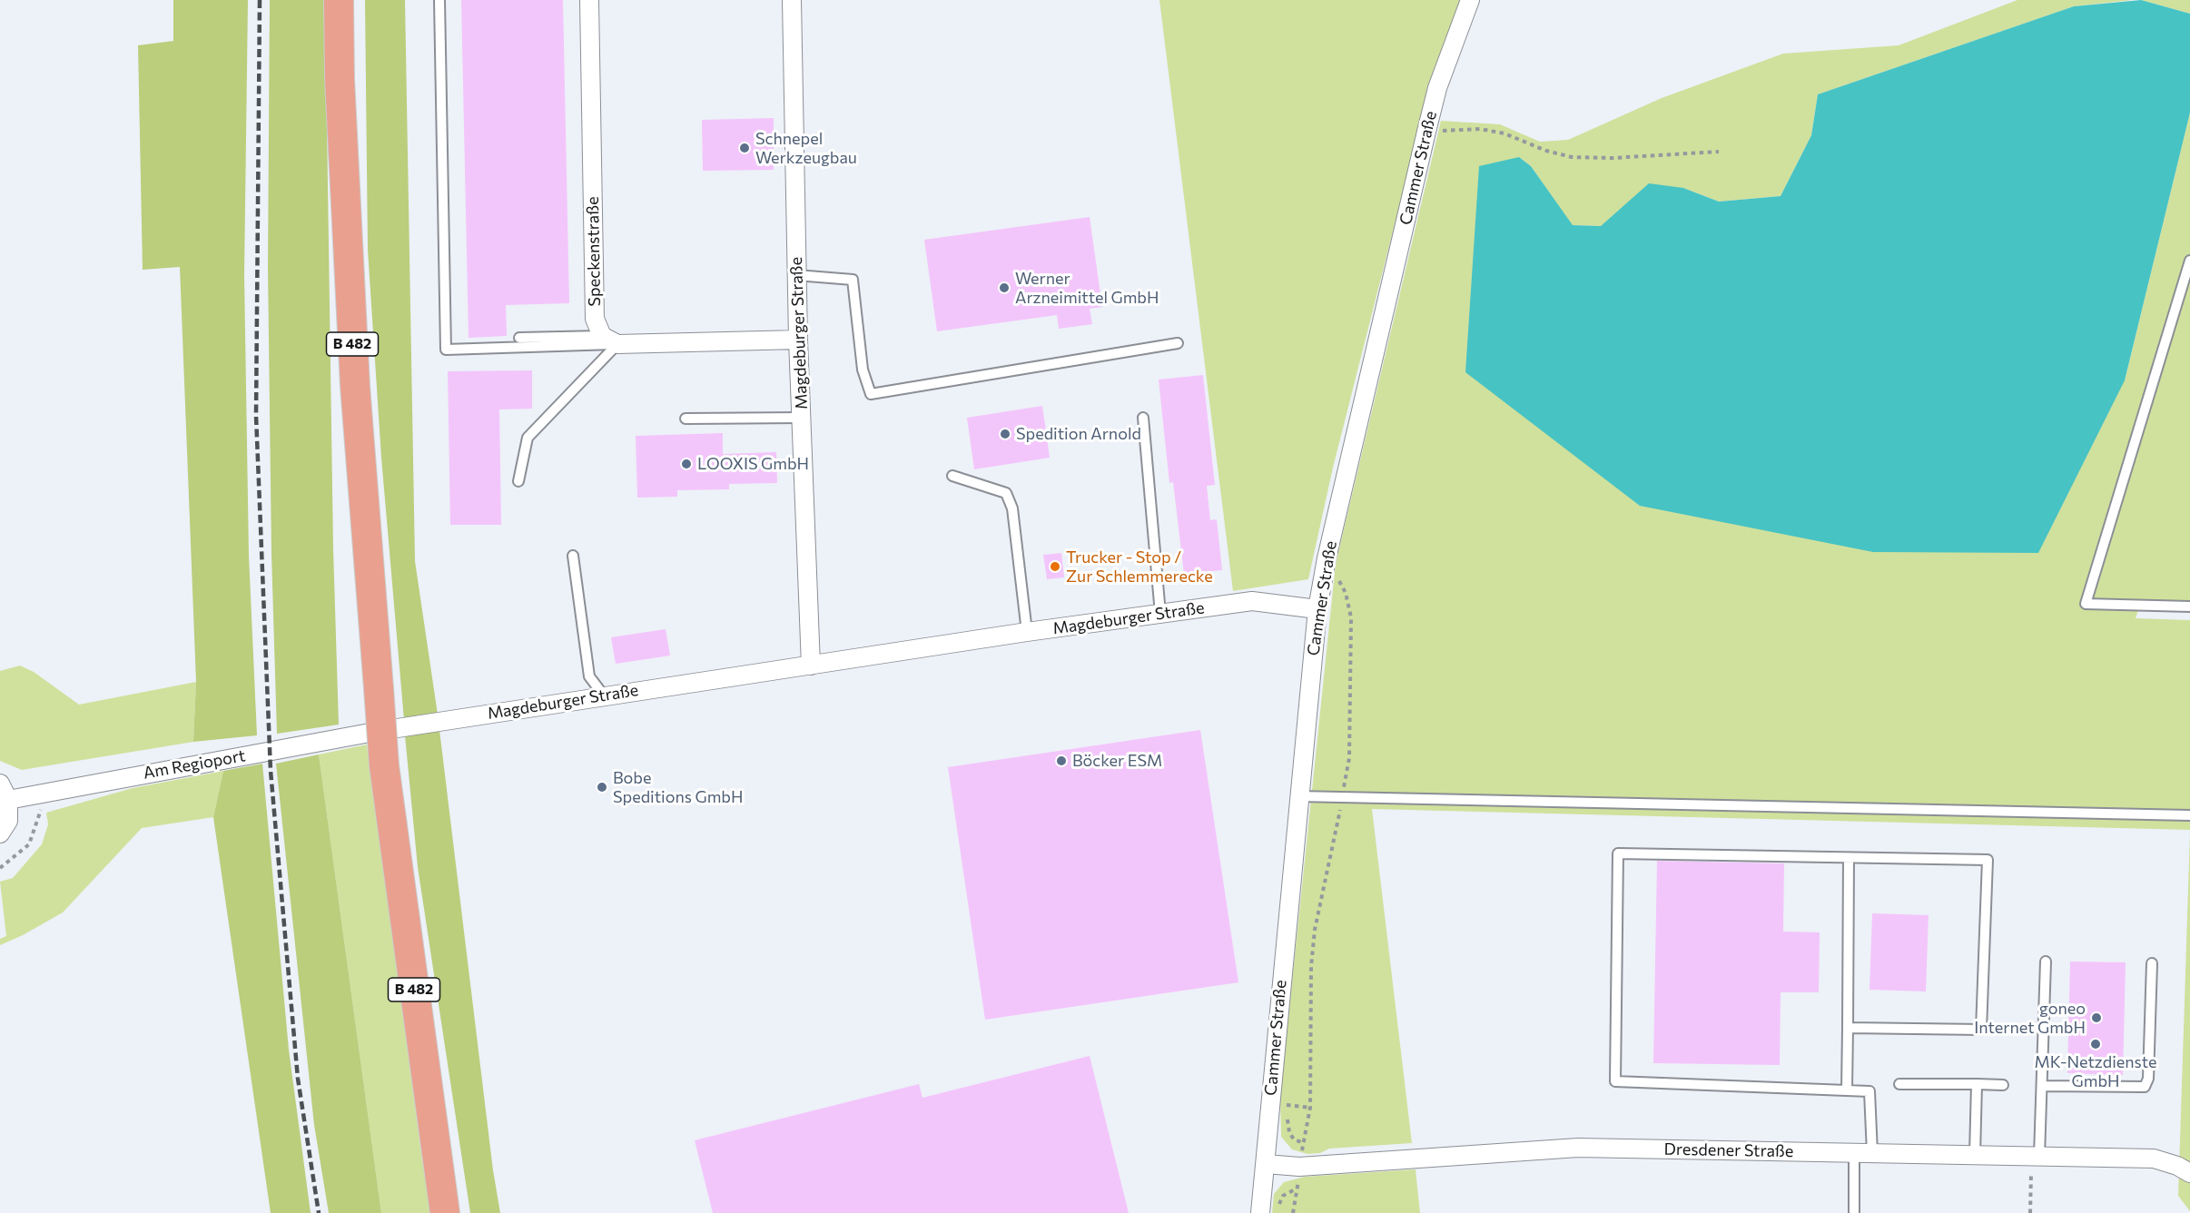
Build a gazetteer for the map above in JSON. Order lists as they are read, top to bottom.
{
  "streets": {
    "main road": ["B 482"],
    "street": [
      "Cammer Straße",
      "Speckenstraße",
      "Magdeburger Straße",
      "Am Regioport",
      "Dresdener Straße"
    ]
  },
  "crossings": [
    ["Cammer Straße", "Magdeburger Straße"],
    ["Cammer Straße", "Dresdener Straße"],
    ["Magdeburger Straße", "Am Regioport"]
  ],
  "places": [
    "Schnepel Werkzeugbau",
    "Werner Arzneimittel GmbH",
    "Spedition Arnold",
    "LOOXIS GmbH",
    "Trucker - Stop / Zur Schlemmerecke",
    "Böcker ESM",
    "Bobe Speditions GmbH",
    "goneo Internet GmbH",
    "MK-Netzdienste GmbH"
  ]
}
